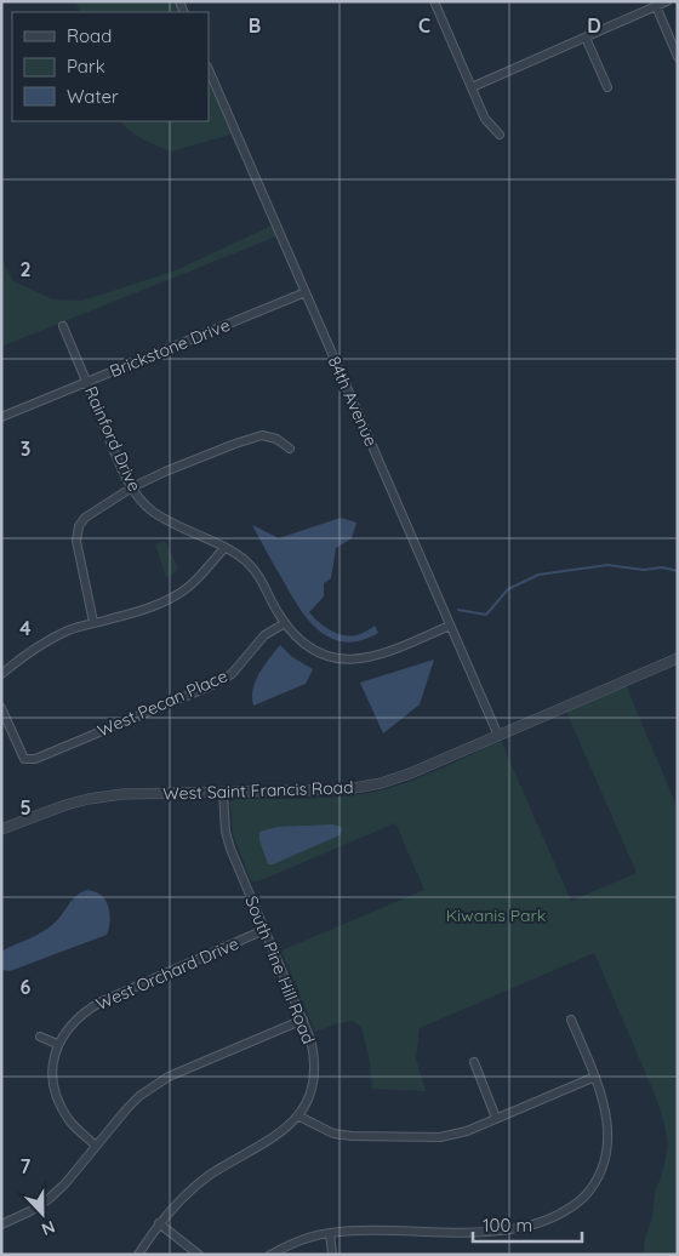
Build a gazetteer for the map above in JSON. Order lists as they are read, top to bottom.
{
  "streets": {
    "street": [
      "Brickstone Drive",
      "84th Avenue",
      "Rainford Drive",
      "West Pecan Place",
      "West Saint Francis Road",
      "South Pine Hill Road",
      "West Orchard Drive"
    ]
  },
  "crossings": [
    ["Brickstone Drive", "84th Avenue"],
    ["Brickstone Drive", "Rainford Drive"],
    ["84th Avenue", "Rainford Drive"],
    ["84th Avenue", "West Saint Francis Road"],
    ["Rainford Drive", "West Pecan Place"],
    ["West Saint Francis Road", "South Pine Hill Road"],
    ["South Pine Hill Road", "West Orchard Drive"]
  ],
  "parks": ["Kiwanis Park"],
  "legend": ["Road", "Park", "Water"],
  "scale_bar": "100 m",
  "north": "bottom",
  "grid": {
    "columns": ["B", "C", "D"],
    "rows": [
      "2",
      "3",
      "4",
      "5",
      "6",
      "7"
    ]
  }
}
